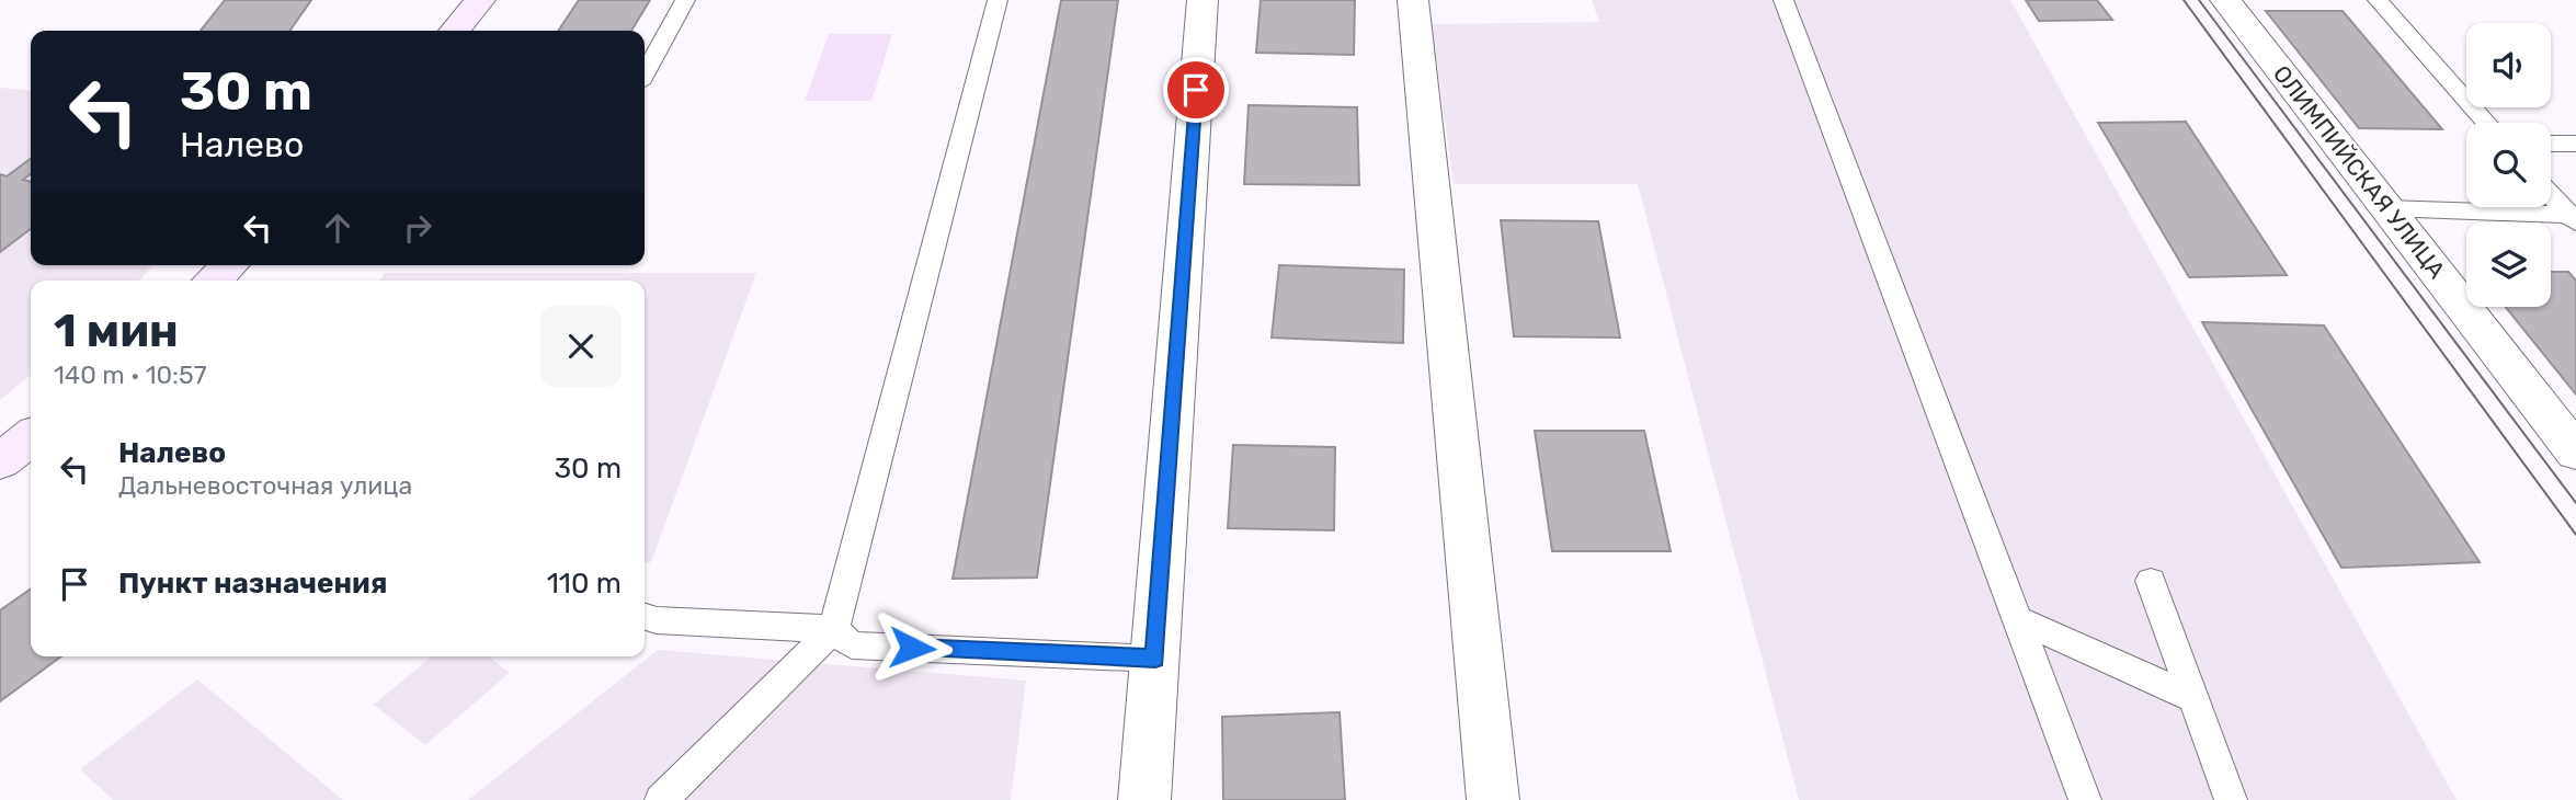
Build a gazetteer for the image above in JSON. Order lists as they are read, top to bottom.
{
  "streets": {
    "street": ["ОЛИМПИЙСКАЯ УЛИЦА"]
  },
  "page": {
    "turn": ["30 m", "Налево"],
    "heading": ["1 мин", "140 m · 10:57"],
    "list": [
      {
        "name": "Налево",
        "note": "Дальневосточная улица",
        "value": "30 m"
      },
      {
        "name": "Пункт назначения",
        "value": "110 m"
      }
    ]
  }
}
